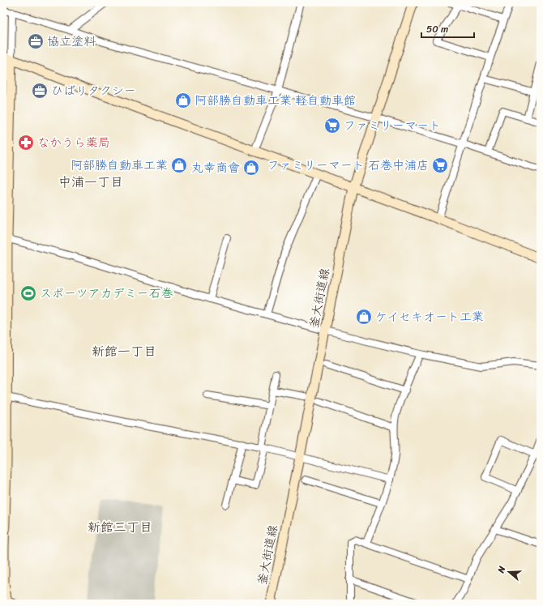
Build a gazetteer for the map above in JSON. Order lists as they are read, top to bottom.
{
  "streets": {
    "street": ["釜大街道線"]
  },
  "districts": ["中浦一丁目", "新館一丁目", "新館三丁目"],
  "places": {
    "office": ["協立塗料", "ひばりタクシー"],
    "shop": [
      "阿部勝自動車工業 軽自動車館",
      "阿部勝自動車工業",
      "丸幸商會",
      "ケイセキオート工業"
    ],
    "supermarket": ["ファミリーマート", "ファミリーマート 石巻中浦店"],
    "pharmacy": ["なかうら薬局"],
    "sports": ["スポーツアカデミー石巻"]
  },
  "scale_bar": "50 m",
  "north": "left"
}
